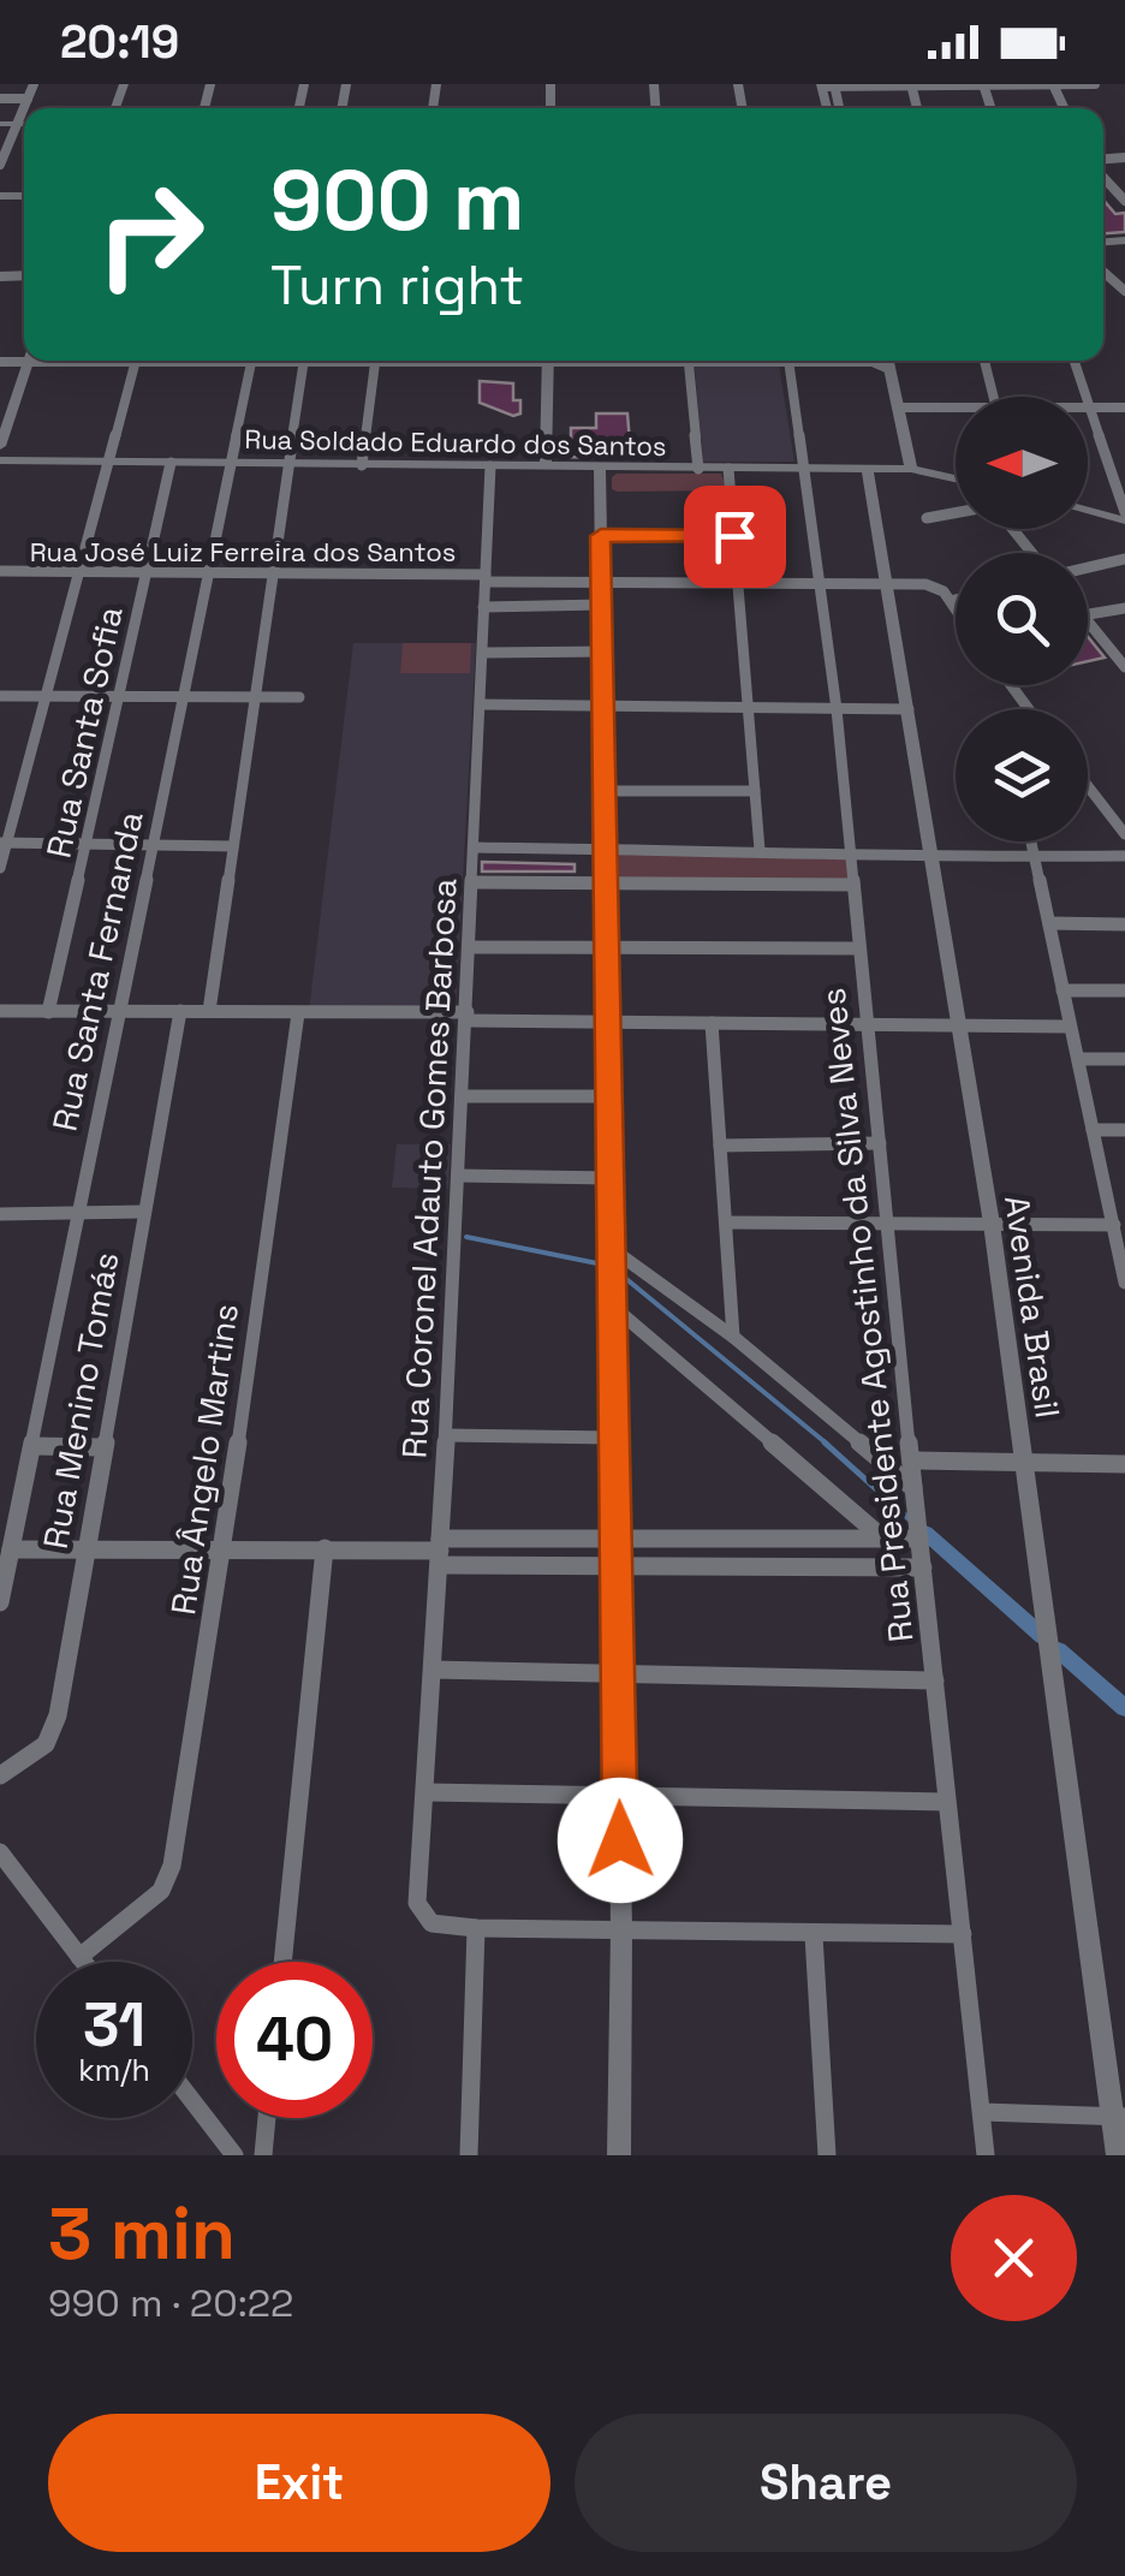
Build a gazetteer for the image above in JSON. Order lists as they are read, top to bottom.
{
  "streets": {
    "street": [
      "Rua Soldado Eduardo dos Santos",
      "Rua José Luiz Ferreira dos Santos",
      "Rua Santa Sofia",
      "Rua Santa Fernanda",
      "Rua Coronel Adauto Gomes Barbosa",
      "Avenida Brasil",
      "Rua Presidente Agostinho da Silva Neves",
      "Rua Menino Tomás",
      "Rua Ângelo Martins"
    ]
  },
  "crossings": [
    ["Rua Soldado Eduardo dos Santos", "Rua Santa Sofia"],
    ["Rua Soldado Eduardo dos Santos", "Rua Santa Fernanda"],
    ["Rua Soldado Eduardo dos Santos", "Rua Coronel Adauto Gomes Barbosa"],
    ["Rua Soldado Eduardo dos Santos", "Avenida Brasil"],
    ["Rua Soldado Eduardo dos Santos", "Rua Presidente Agostinho da Silva Neves"],
    ["Rua José Luiz Ferreira dos Santos", "Rua Santa Sofia"],
    ["Rua José Luiz Ferreira dos Santos", "Rua Santa Fernanda"],
    ["Rua José Luiz Ferreira dos Santos", "Rua Coronel Adauto Gomes Barbosa"],
    ["Rua José Luiz Ferreira dos Santos", "Avenida Brasil"],
    ["Rua José Luiz Ferreira dos Santos", "Rua Presidente Agostinho da Silva Neves"]
  ],
  "north": "left",
  "page": {
    "status": "20:19",
    "turn": ["900 m", "Turn right"],
    "speed": "31 km/h",
    "limit": "40",
    "heading": ["3 min", "990 m · 20:22"],
    "buttons": ["Exit", "Share"]
  }
}
